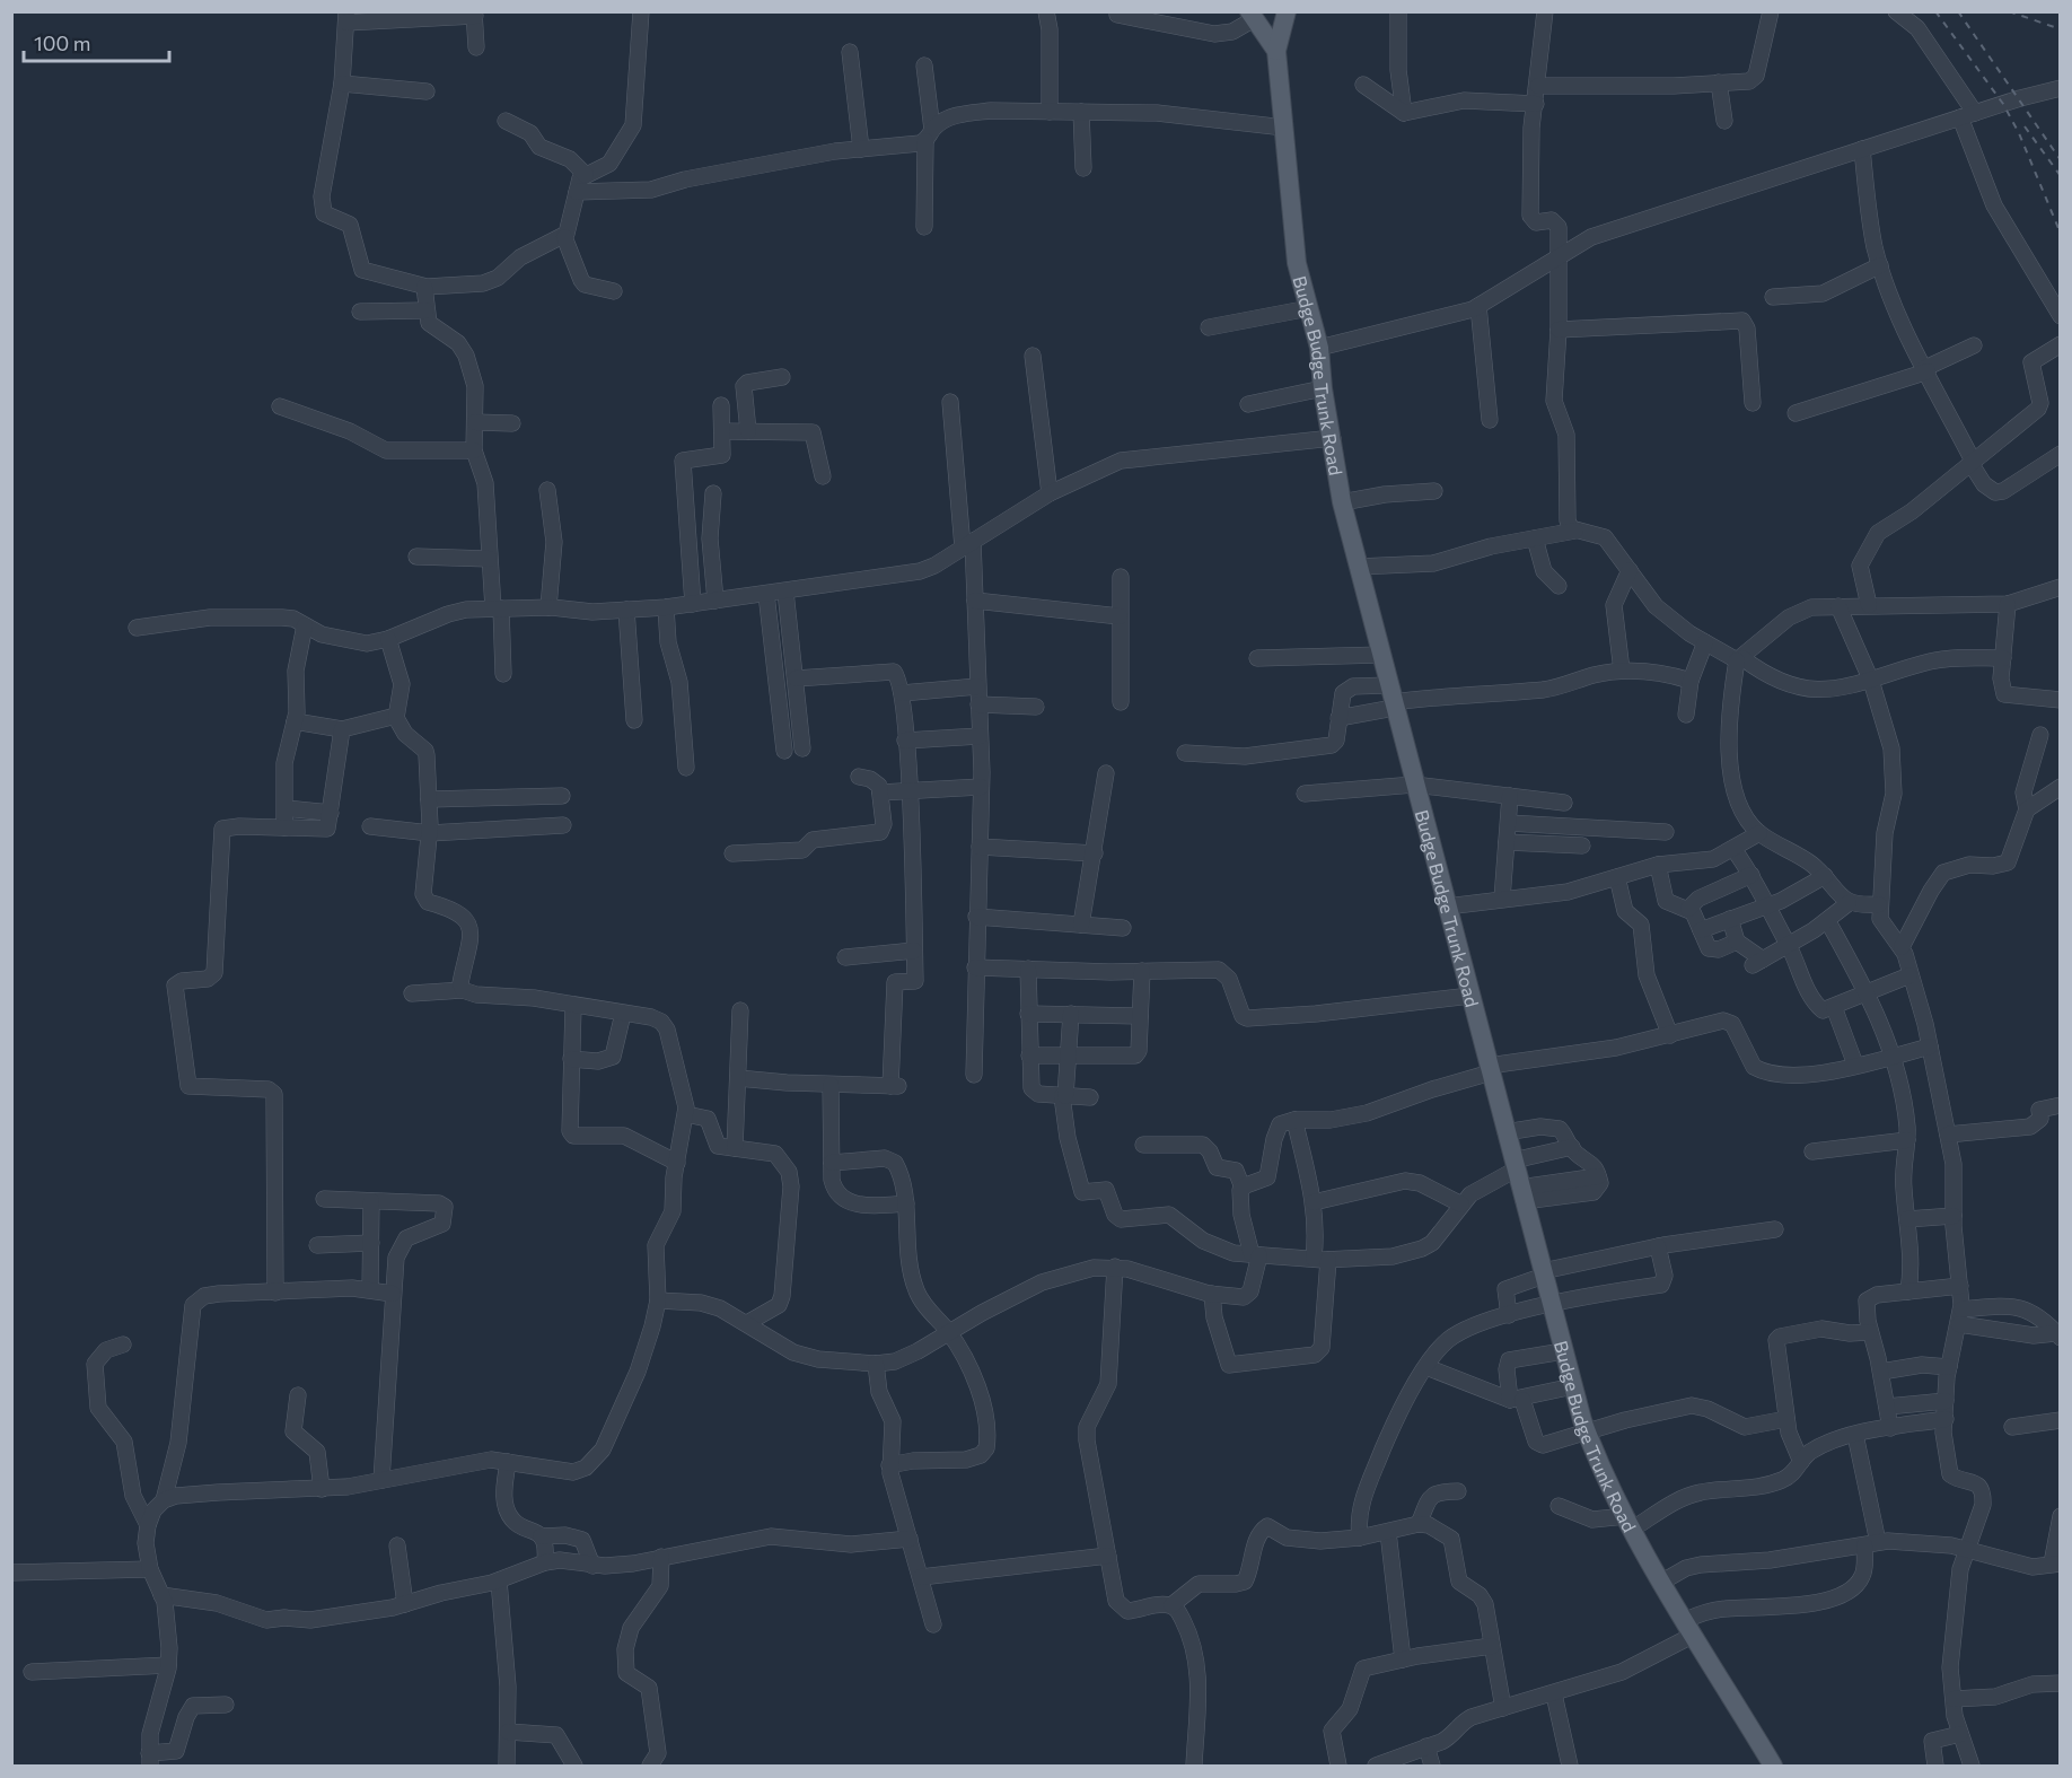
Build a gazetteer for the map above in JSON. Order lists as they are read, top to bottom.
{
  "streets": {
    "main road": ["Budge Budge Trunk Road"]
  },
  "scale_bar": "100 m"
}
